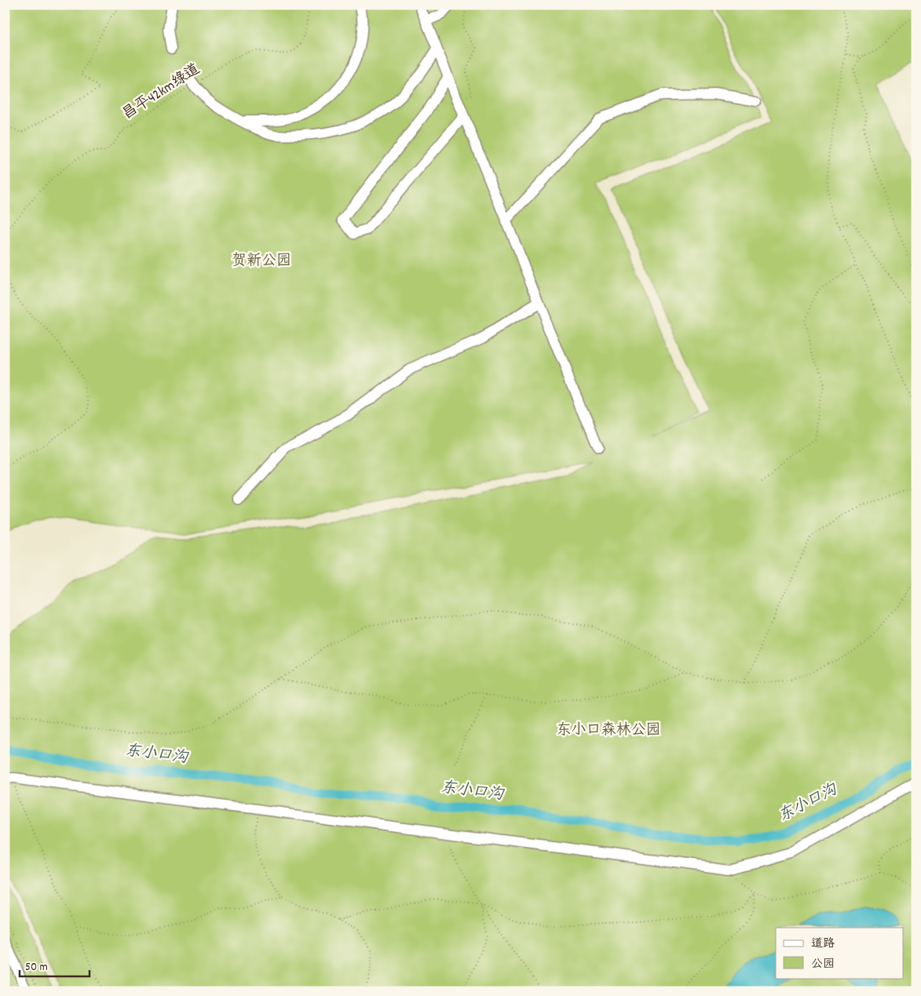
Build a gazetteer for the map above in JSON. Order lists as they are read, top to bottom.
{
  "streets": {
    "path": ["昌平42km绿道"]
  },
  "water": ["东小口沟"],
  "parks": ["贺新公园", "东小口森林公园"],
  "legend": ["道路", "公园"],
  "scale_bar": "50 m"
}
